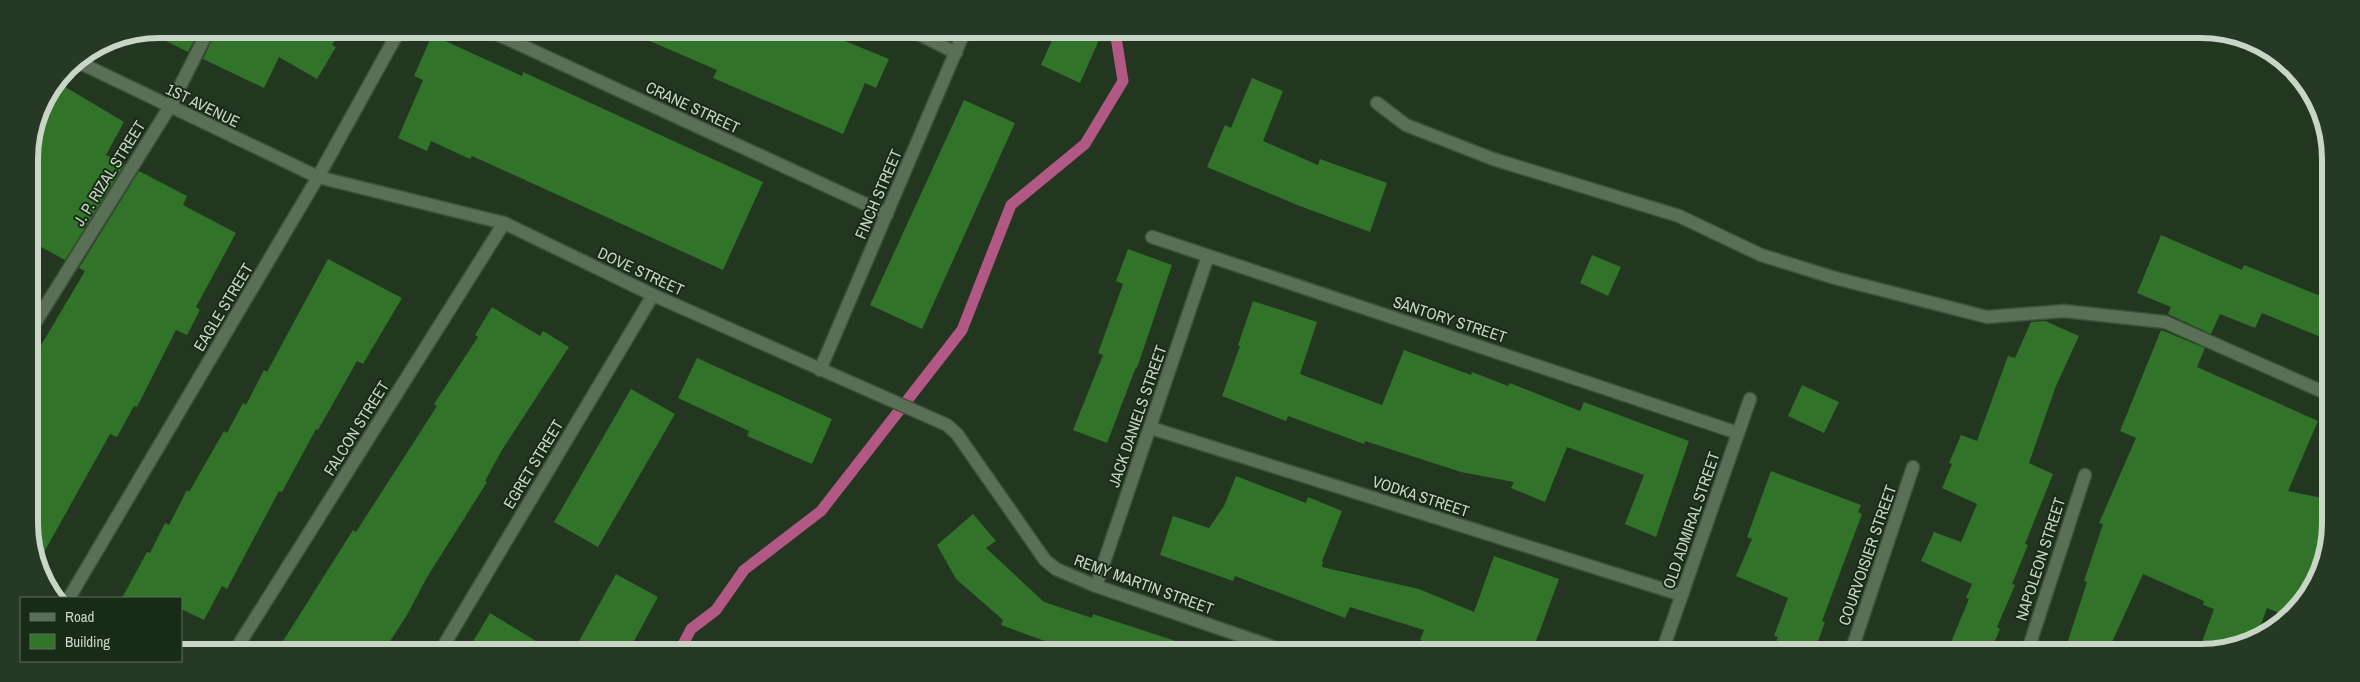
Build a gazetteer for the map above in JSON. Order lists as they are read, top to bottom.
{
  "streets": {
    "street": [
      "1ST AVENUE",
      "CRANE STREET",
      "J. P. RIZAL STREET",
      "FINCH STREET",
      "DOVE STREET",
      "EAGLE STREET",
      "SANTORY STREET",
      "JACK DANIELS STREET",
      "FALCON STREET",
      "EGRET STREET",
      "VODKA STREET",
      "OLD ADMIRAL STREET",
      "COURVOISIER STREET",
      "NAPOLEON STREET",
      "REMY MARTIN STREET"
    ]
  },
  "crossings": [
    ["1ST AVENUE", "J. P. RIZAL STREET"],
    ["1ST AVENUE", "DOVE STREET"],
    ["1ST AVENUE", "EAGLE STREET"],
    ["CRANE STREET", "FINCH STREET"],
    ["FINCH STREET", "DOVE STREET"],
    ["DOVE STREET", "EAGLE STREET"],
    ["DOVE STREET", "FALCON STREET"],
    ["DOVE STREET", "EGRET STREET"],
    ["DOVE STREET", "REMY MARTIN STREET"],
    ["SANTORY STREET", "JACK DANIELS STREET"],
    ["SANTORY STREET", "OLD ADMIRAL STREET"],
    ["JACK DANIELS STREET", "VODKA STREET"],
    ["JACK DANIELS STREET", "REMY MARTIN STREET"],
    ["VODKA STREET", "OLD ADMIRAL STREET"]
  ],
  "legend": ["Road", "Building"]
}
